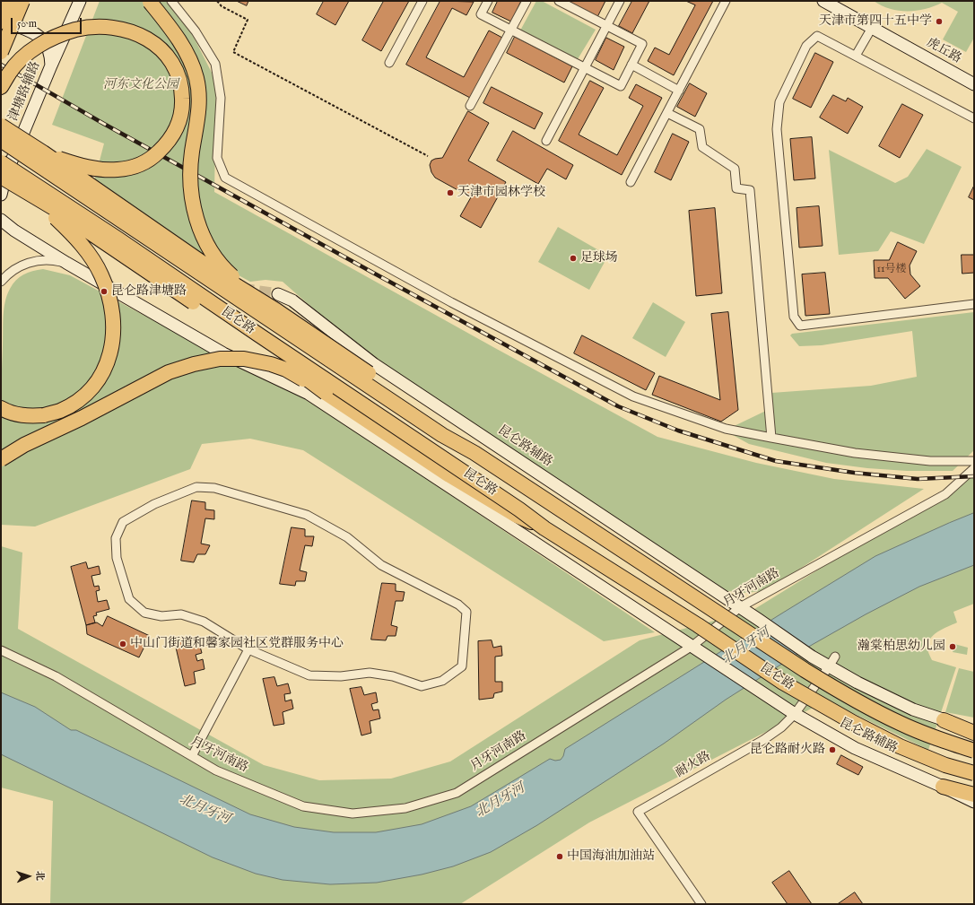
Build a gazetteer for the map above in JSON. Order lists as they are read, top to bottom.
{
  "streets": {
    "highway": ["昆仑路"],
    "main road": ["虎丘路", "津塘路辅路", "昆仑路辅路"],
    "street": ["月牙河南路", "耐火路"]
  },
  "crossings": [
    ["津塘路辅路", "昆仑路"],
    ["昆仑路辅路", "月牙河南路"],
    ["昆仑路辅路", "耐火路"]
  ],
  "water": ["北月牙河"],
  "parks": ["河东文化公园"],
  "places": [
    "天津市第四十五中学",
    "天津市园林学校",
    "足球场",
    "昆仑路津塘路",
    "中山门街道和馨家园社区党群服务中心",
    "瀚棠柏思幼儿园",
    "昆仑路耐火路",
    "中国海油加油站"
  ],
  "house_numbers": ["11号楼"],
  "scale_bar": "50 m",
  "north": "right"
}
